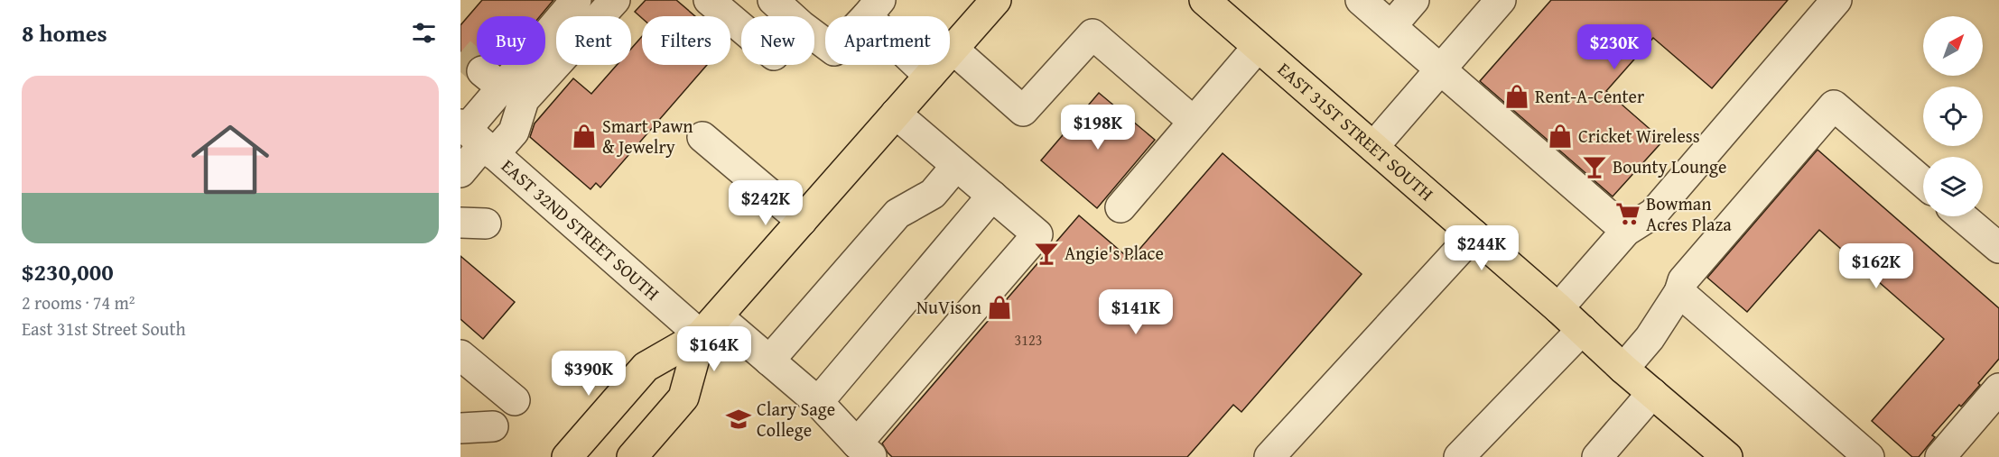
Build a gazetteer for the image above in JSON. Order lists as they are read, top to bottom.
{
  "streets": {
    "main road": ["EAST 31ST STREET SOUTH"],
    "street": ["EAST 32ND STREET SOUTH"]
  },
  "places": {
    "shop": [
      "Rent-A-Center",
      "Smart Pawn & Jewelry",
      "Cricket Wireless",
      "NuVison"
    ],
    "bar": ["Bounty Lounge", "Angie's Place"],
    "supermarket": ["Bowman Acres Plaza"],
    "school or university": ["Clary Sage College"]
  },
  "house_numbers": ["3123"],
  "north": "top right",
  "page": {
    "heading": "8 homes",
    "chip": [
      "Buy",
      "Rent",
      "Filters",
      "New",
      "Apartment"
    ],
    "price": [
      "$230K",
      "$198K",
      "$242K",
      "$244K",
      "$162K",
      "$141K",
      "$164K",
      "$390K"
    ],
    "list": [
      {
        "name": "$230,000",
        "note": "2 rooms · 74 m² · East 31st Street South"
      }
    ]
  }
}
